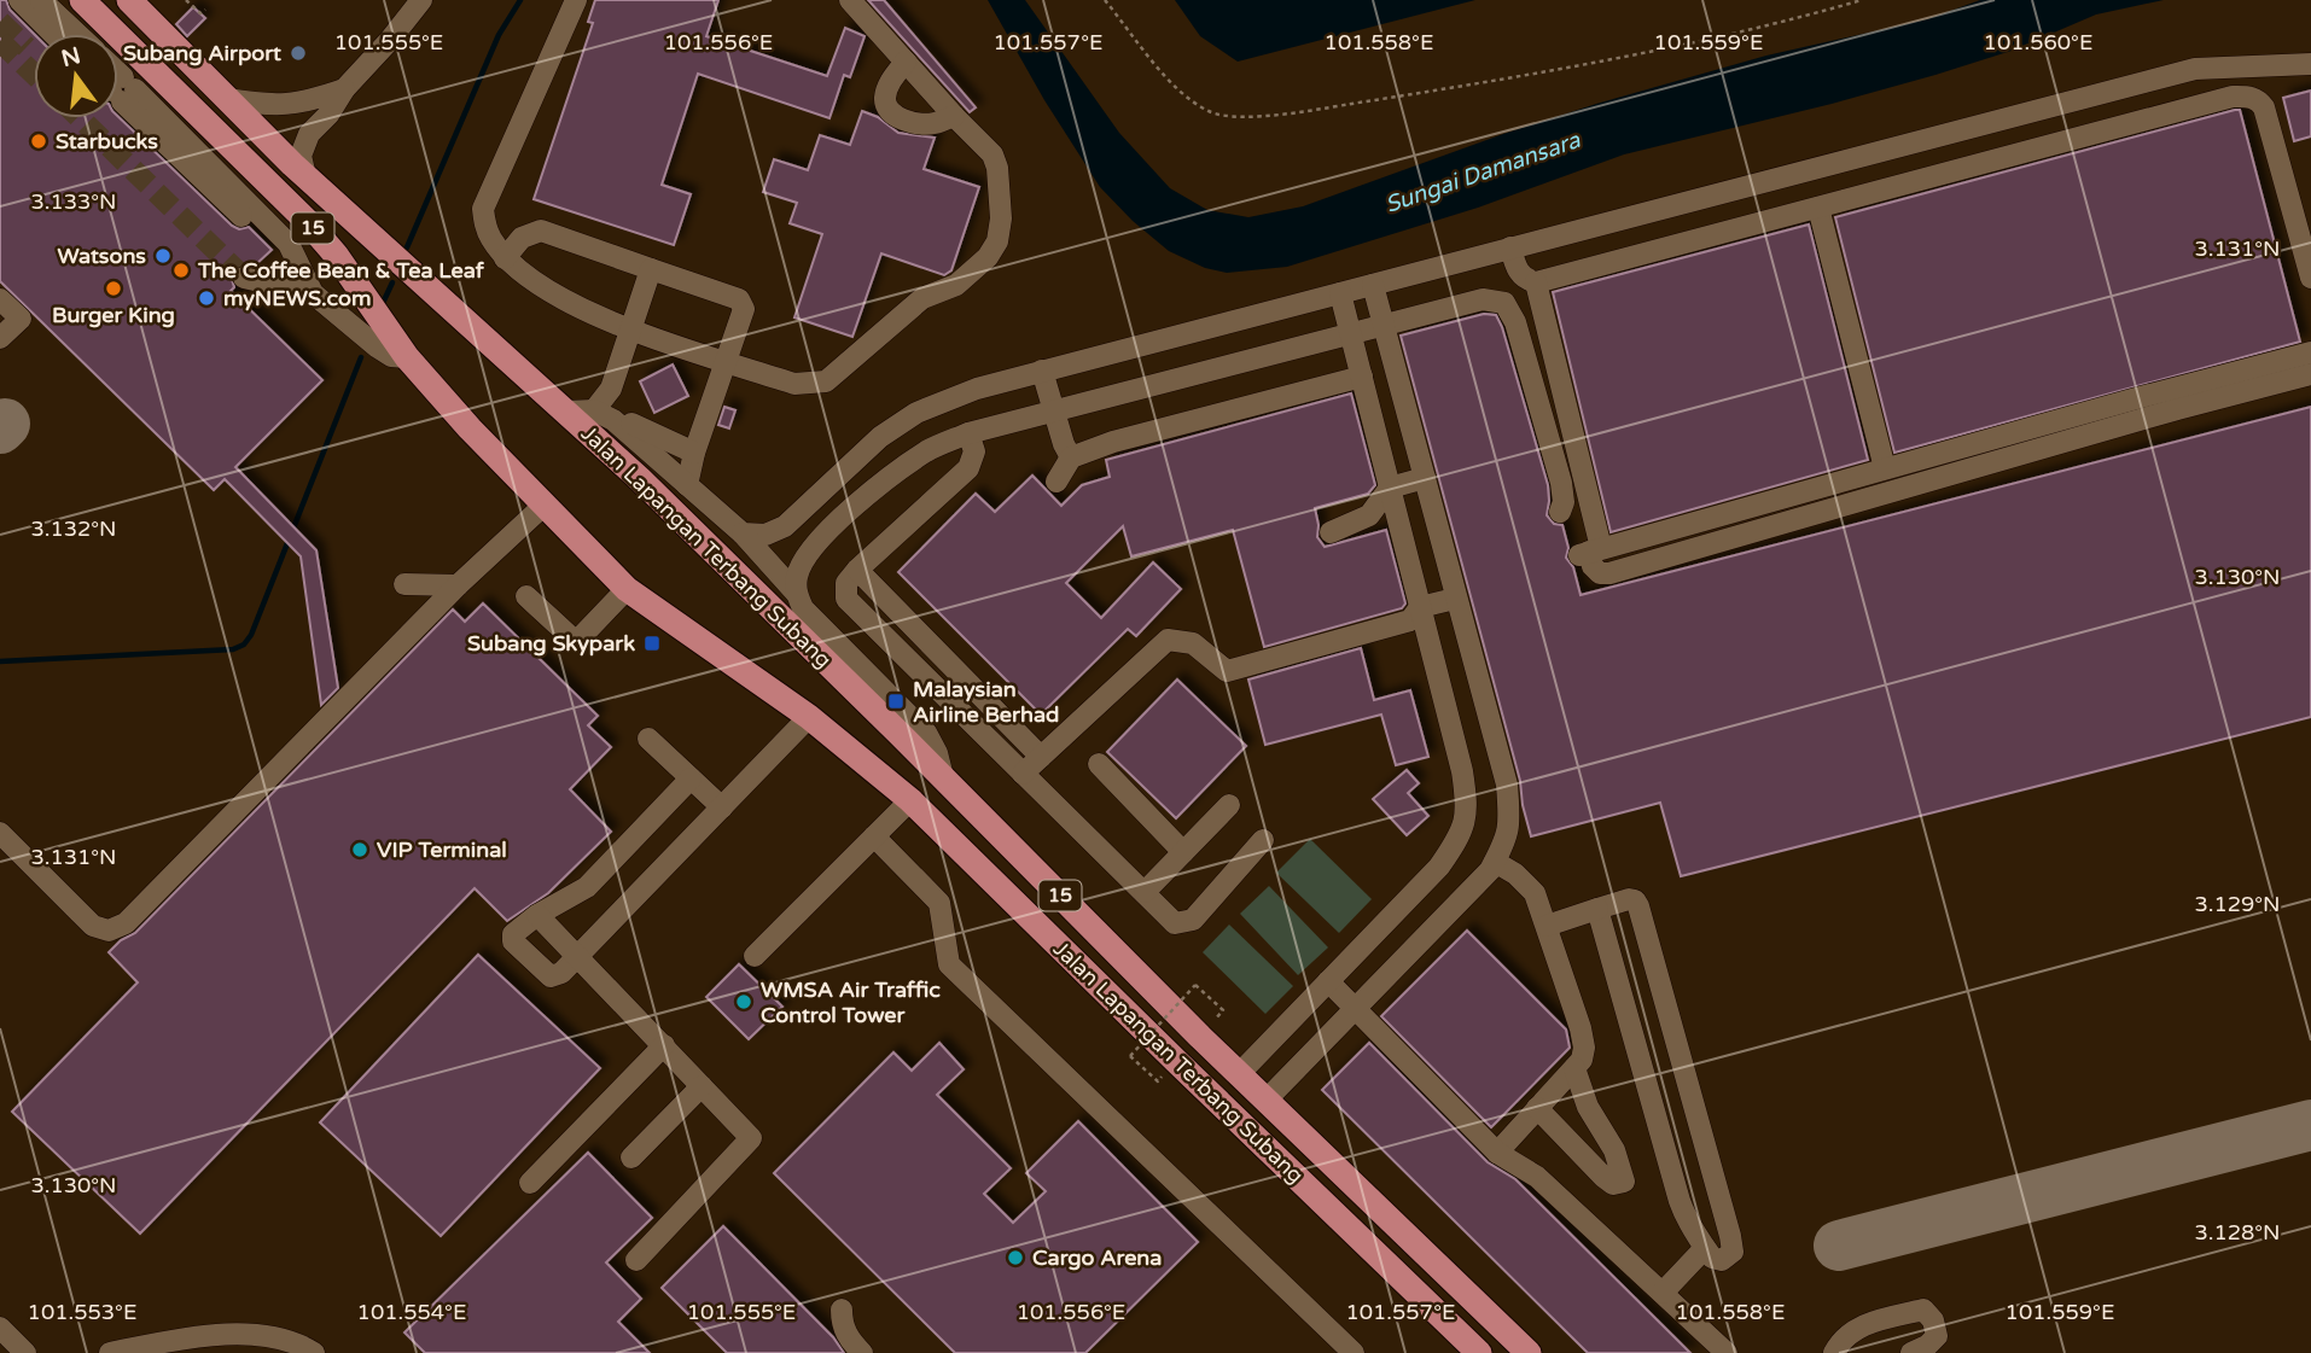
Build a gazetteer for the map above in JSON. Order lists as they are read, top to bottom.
{
  "streets": {
    "main road": ["15", "Jalan Lapangan Terbang Subang"]
  },
  "water": ["Sungai Damansara"],
  "places": {
    "other": [
      "Subang Airport",
      "Starbucks",
      "Watsons",
      "The Coffee Bean & Tea Leaf",
      "Burger King",
      "myNEWS.com",
      "VIP Terminal",
      "WMSA Air Traffic Control Tower",
      "Cargo Arena"
    ],
    "transit": ["Subang Skypark", "Malaysian Airline Berhad"]
  },
  "north": "top",
  "coordinates": [
    "101.555°E",
    "101.556°E",
    "101.557°E",
    "101.558°E",
    "101.559°E",
    "101.560°E",
    "3.133°N",
    "3.131°N",
    "3.132°N",
    "3.130°N",
    "3.129°N",
    "3.128°N",
    "101.553°E",
    "101.554°E"
  ]
}
